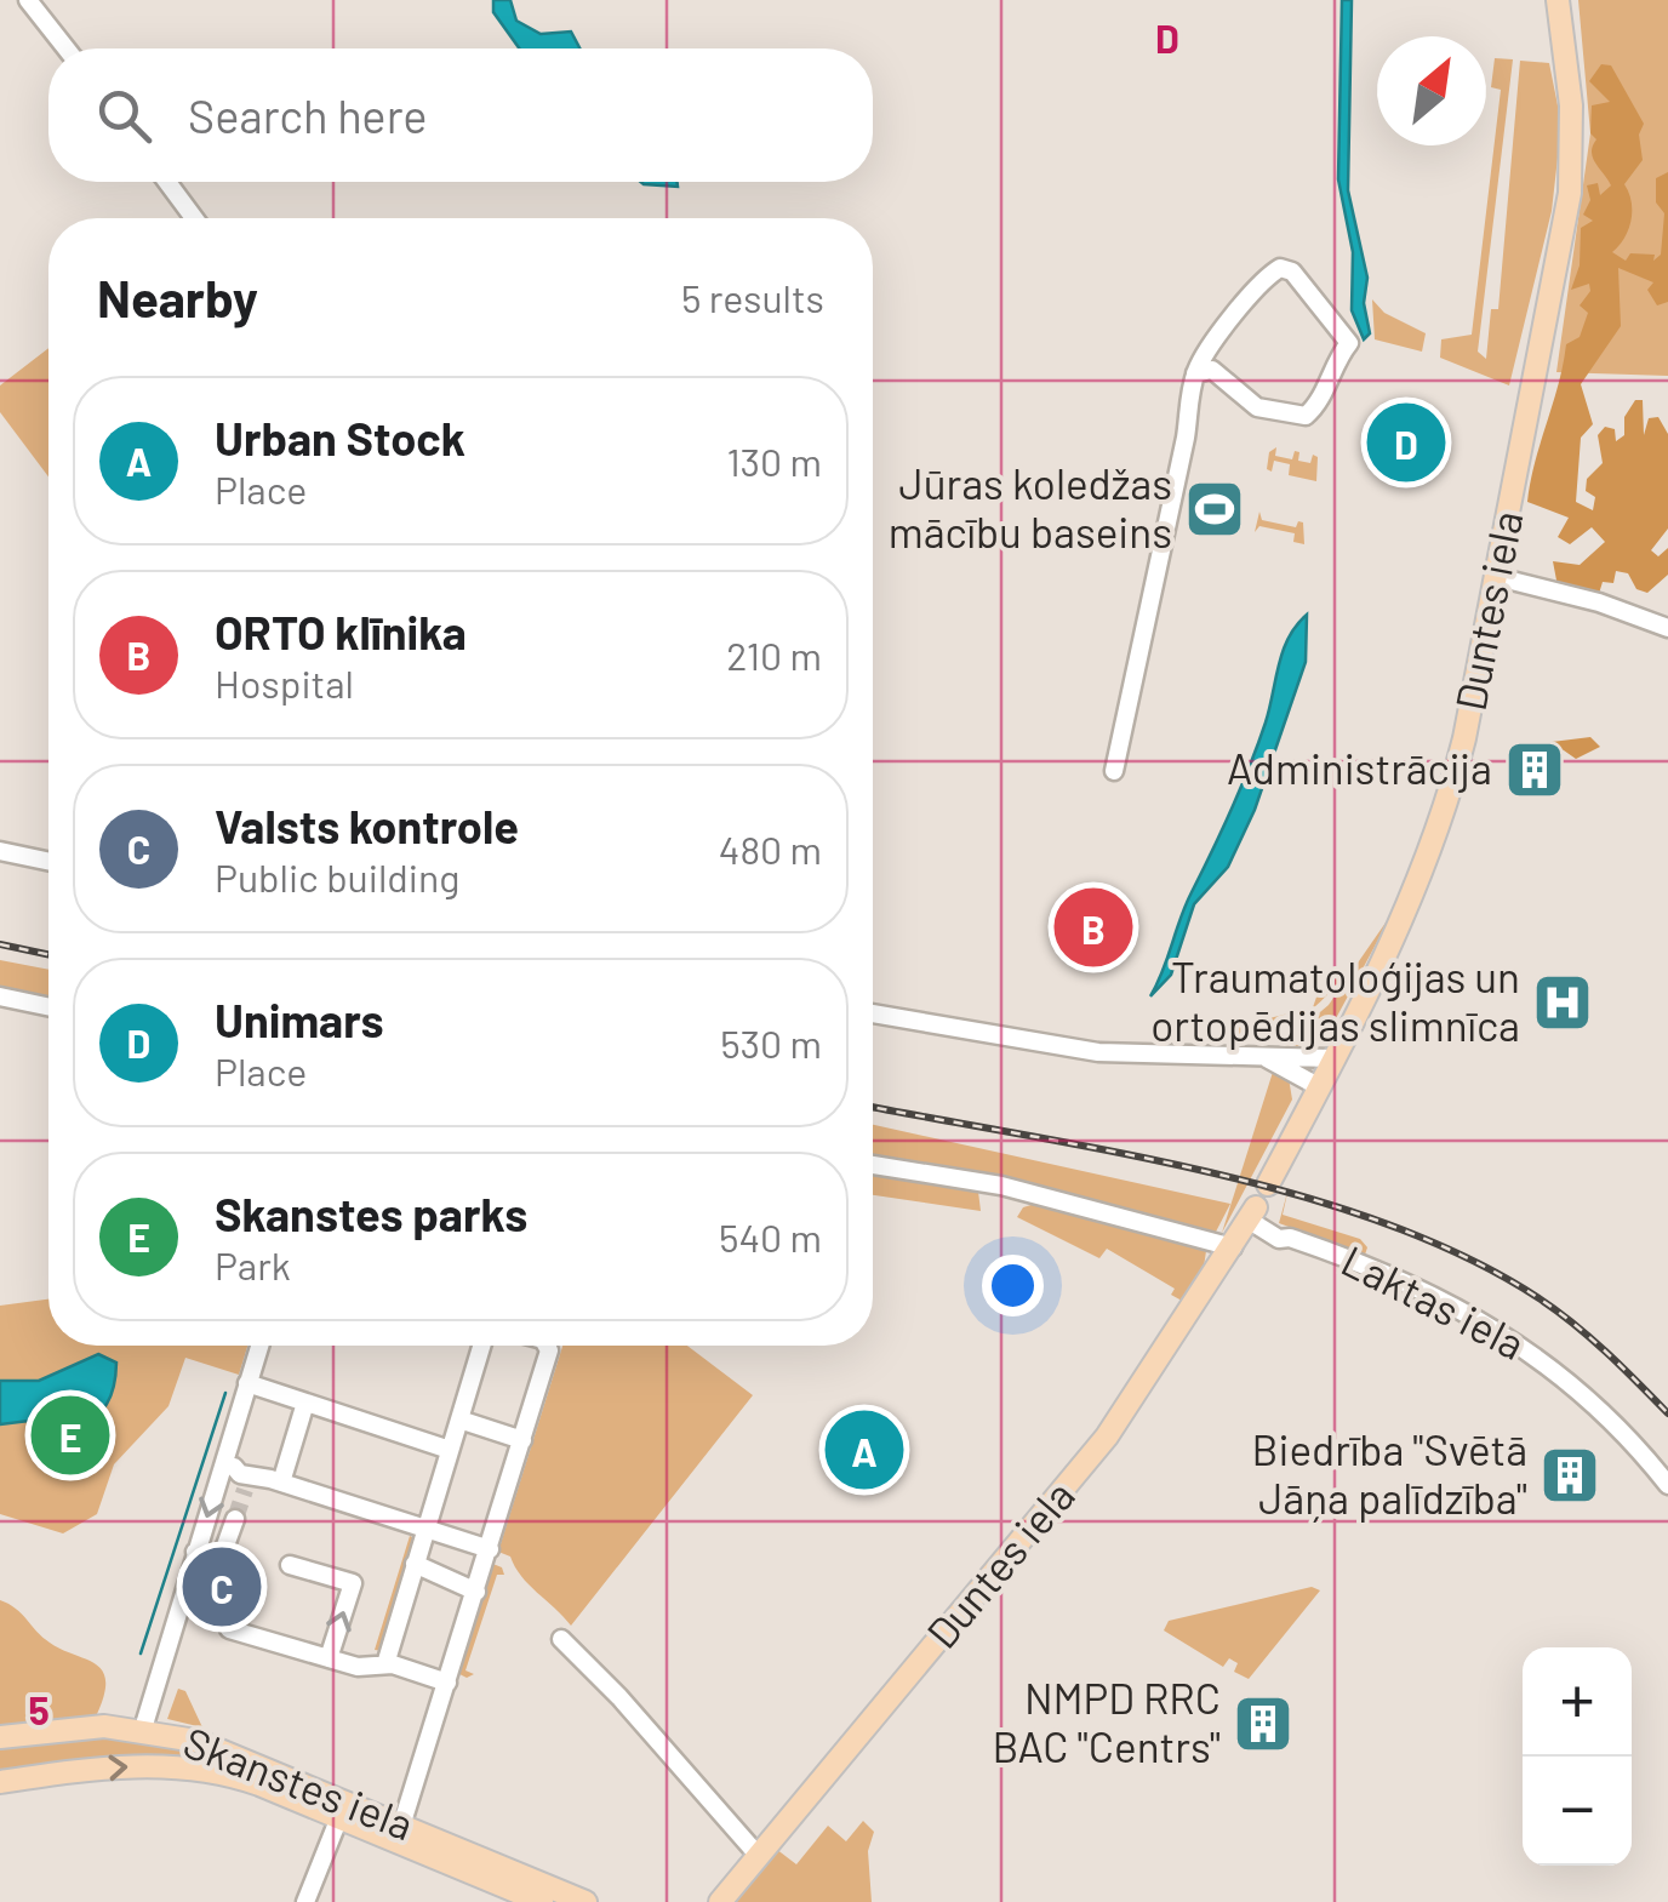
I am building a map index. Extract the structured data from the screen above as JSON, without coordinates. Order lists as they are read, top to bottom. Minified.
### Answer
{"streets":{"main road":["Duntes iela","Skanstes iela"],"street":["Laktas iela"]},"crossings":[["Duntes iela","Laktas iela"]],"places":{"sports":["Jūras koledžas mācību baseins"],"building":["Administrācija","Biedrība \"Svētā Jāņa palīdzība\"","NMPD RRC BAC \"Centrs\""],"hospital":["Traumatoloģijas un ortopēdijas slimnīca"]},"north":"top right","page":{"search":"Search here","heading":["Nearby","5 results"],"list":[{"mark":"A","name":"Urban Stock","note":"Place","value":"130 m"},{"mark":"B","name":"ORTO klīnika","note":"Hospital","value":"210 m"},{"mark":"C","name":"Valsts kontrole","note":"Public building","value":"480 m"},{"mark":"D","name":"Unimars","note":"Place","value":"530 m"},{"mark":"E","name":"Skanstes parks","note":"Park","value":"540 m"}],"pins":["D","B","E","A","C"],"map_buttons":["+","−"]},"grid":{"columns":["D"],"rows":["5"]}}
